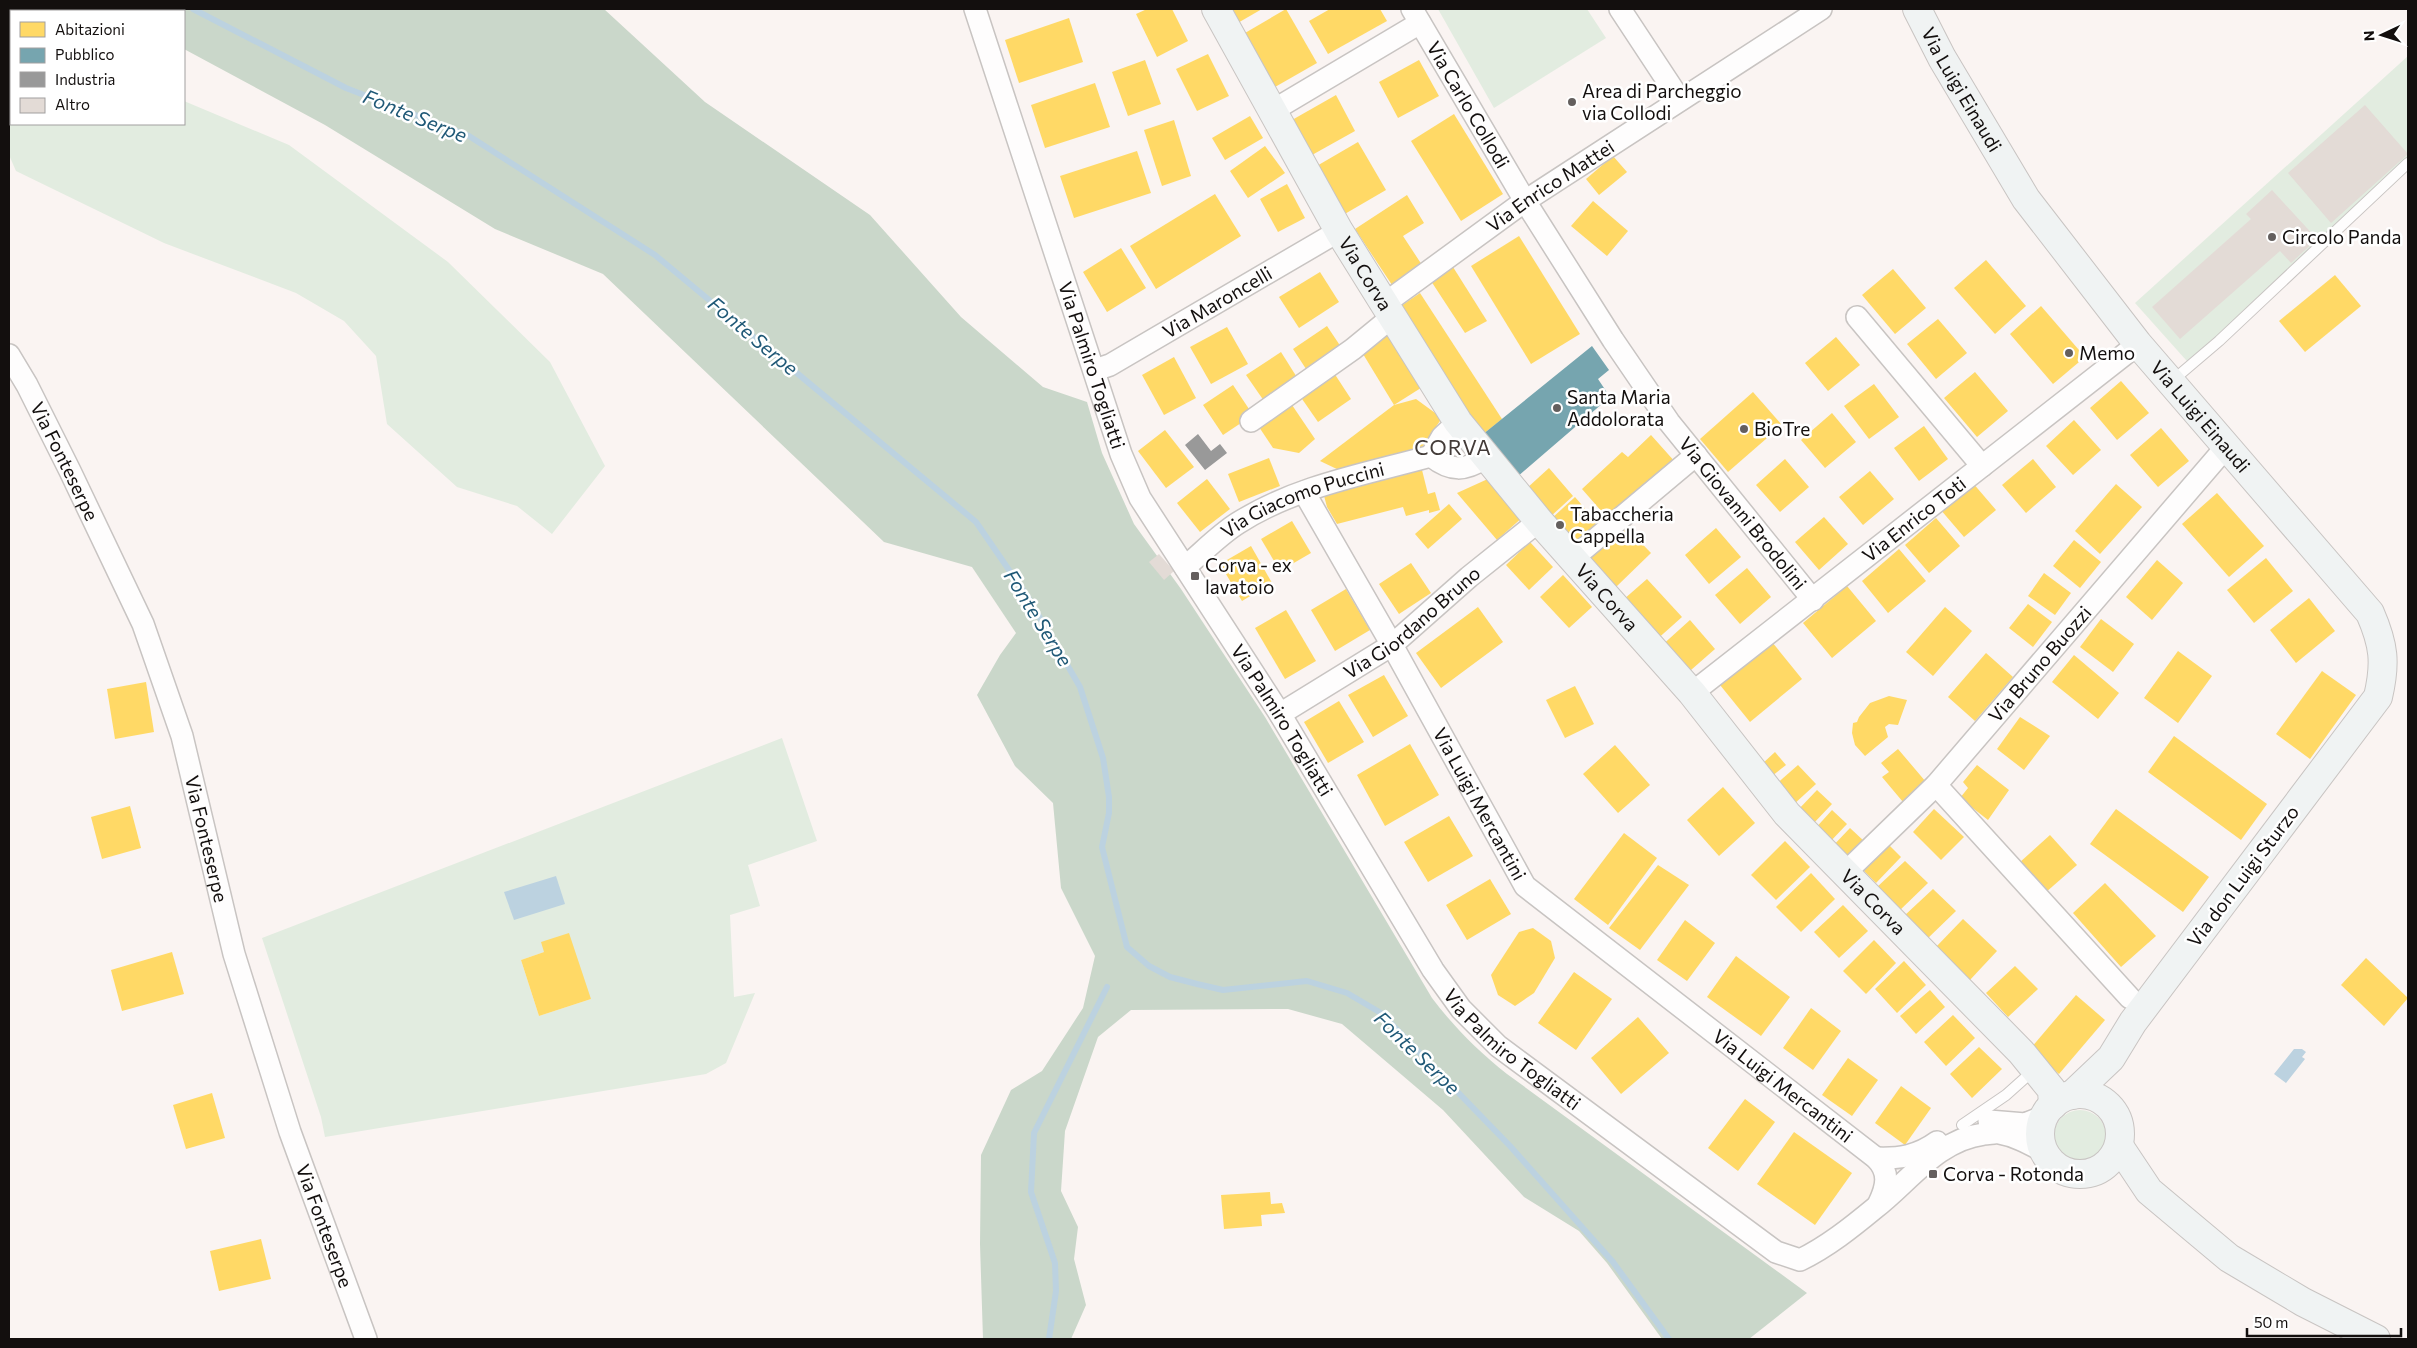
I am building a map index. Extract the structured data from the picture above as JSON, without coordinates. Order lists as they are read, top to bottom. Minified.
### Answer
{"streets":{"street":["Via Luigi Einaudi","Via Carlo Collodi","Via Enrico Mattei","Via Corva","Via Maroncelli","Via Palmiro Togliatti","Via Fonteserpe","Via Giacomo Puccini","Via Giovanni Brodolini","Via Enrico Toti","Via Giordano Bruno","Via Bruno Buozzi","Via Luigi Mercantini","Via don Luigi Sturzo"]},"crossings":[["Via Luigi Einaudi","Via Enrico Toti"],["Via Luigi Einaudi","Via Bruno Buozzi"],["Via Luigi Einaudi","Via don Luigi Sturzo"],["Via Carlo Collodi","Via Enrico Mattei"],["Via Carlo Collodi","Via Giovanni Brodolini"],["Via Enrico Mattei","Via Corva"],["Via Enrico Mattei","Via Giovanni Brodolini"],["Via Corva","Via Maroncelli"],["Via Corva","Via Enrico Toti"],["Via Corva","Via Giordano Bruno"],["Via Corva","Via Bruno Buozzi"],["Via Corva","Via don Luigi Sturzo"],["Via Maroncelli","Via Palmiro Togliatti"],["Via Palmiro Togliatti","Via Giacomo Puccini"],["Via Palmiro Togliatti","Via Giordano Bruno"],["Via Giacomo Puccini","Via Luigi Mercantini"],["Via Giovanni Brodolini","Via Enrico Toti"],["Via Giordano Bruno","Via Luigi Mercantini"]],"districts":["CORVA"],"water":["Fonte Serpe"],"places":{"other":["Area di Parcheggio via Collodi","Circolo Panda","Memo","Santa Maria Addolorata","BioTre","Tabaccheria Cappella"],"transit":["Corva - ex lavatoio","Corva - Rotonda"]},"legend":["Abitazioni","Pubblico","Industria","Altro"],"scale_bar":"50 m","north":"left"}
